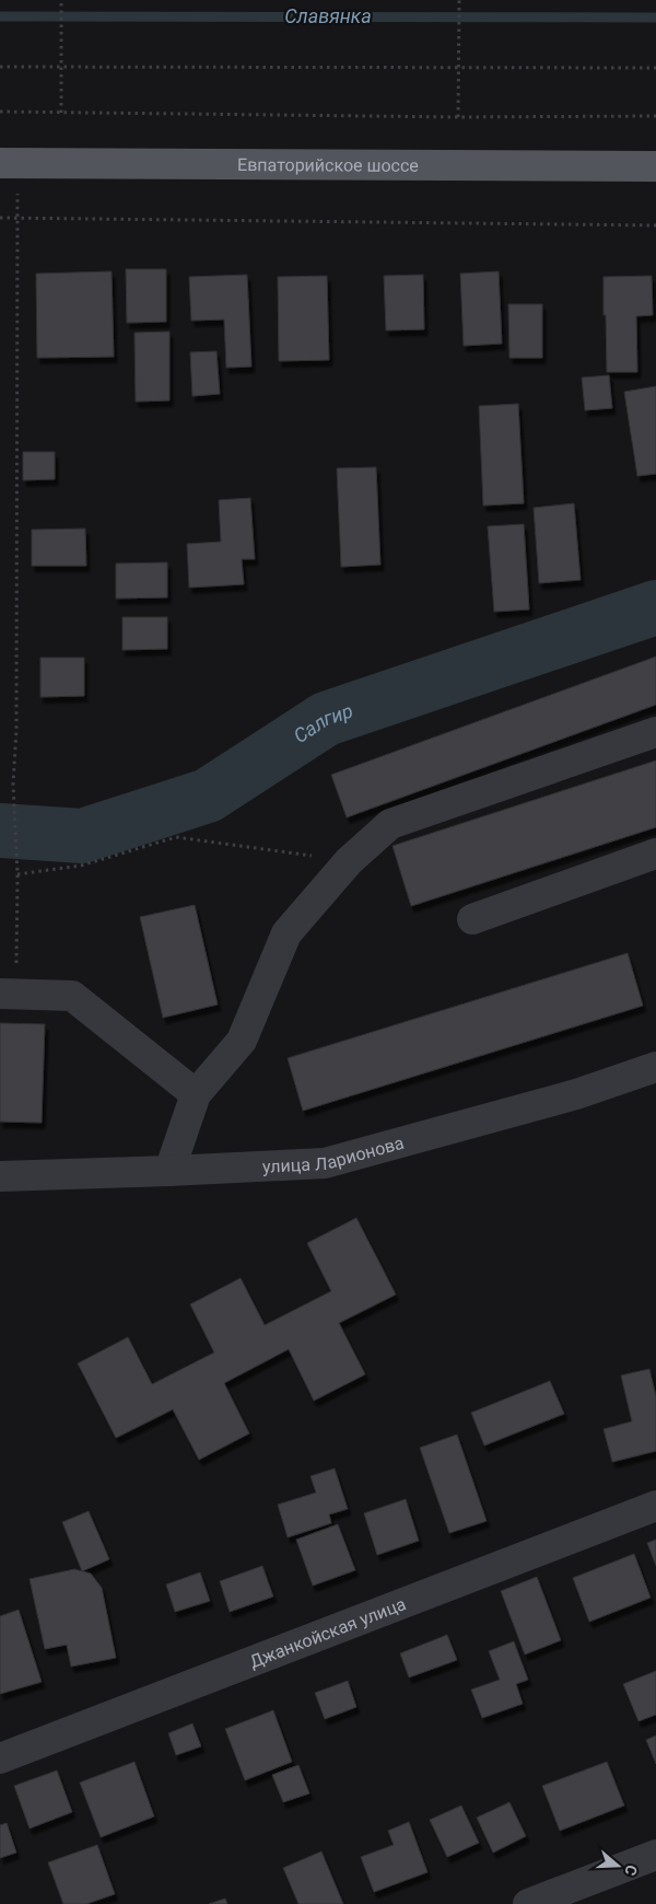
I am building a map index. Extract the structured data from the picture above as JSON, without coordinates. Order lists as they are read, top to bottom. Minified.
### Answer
{"streets":{"main road":["Евпаторийское шоссе"],"street":["улица Ларионова","Джанкойская улица"]},"water":["Славянка","Салгир"],"north":"right"}
